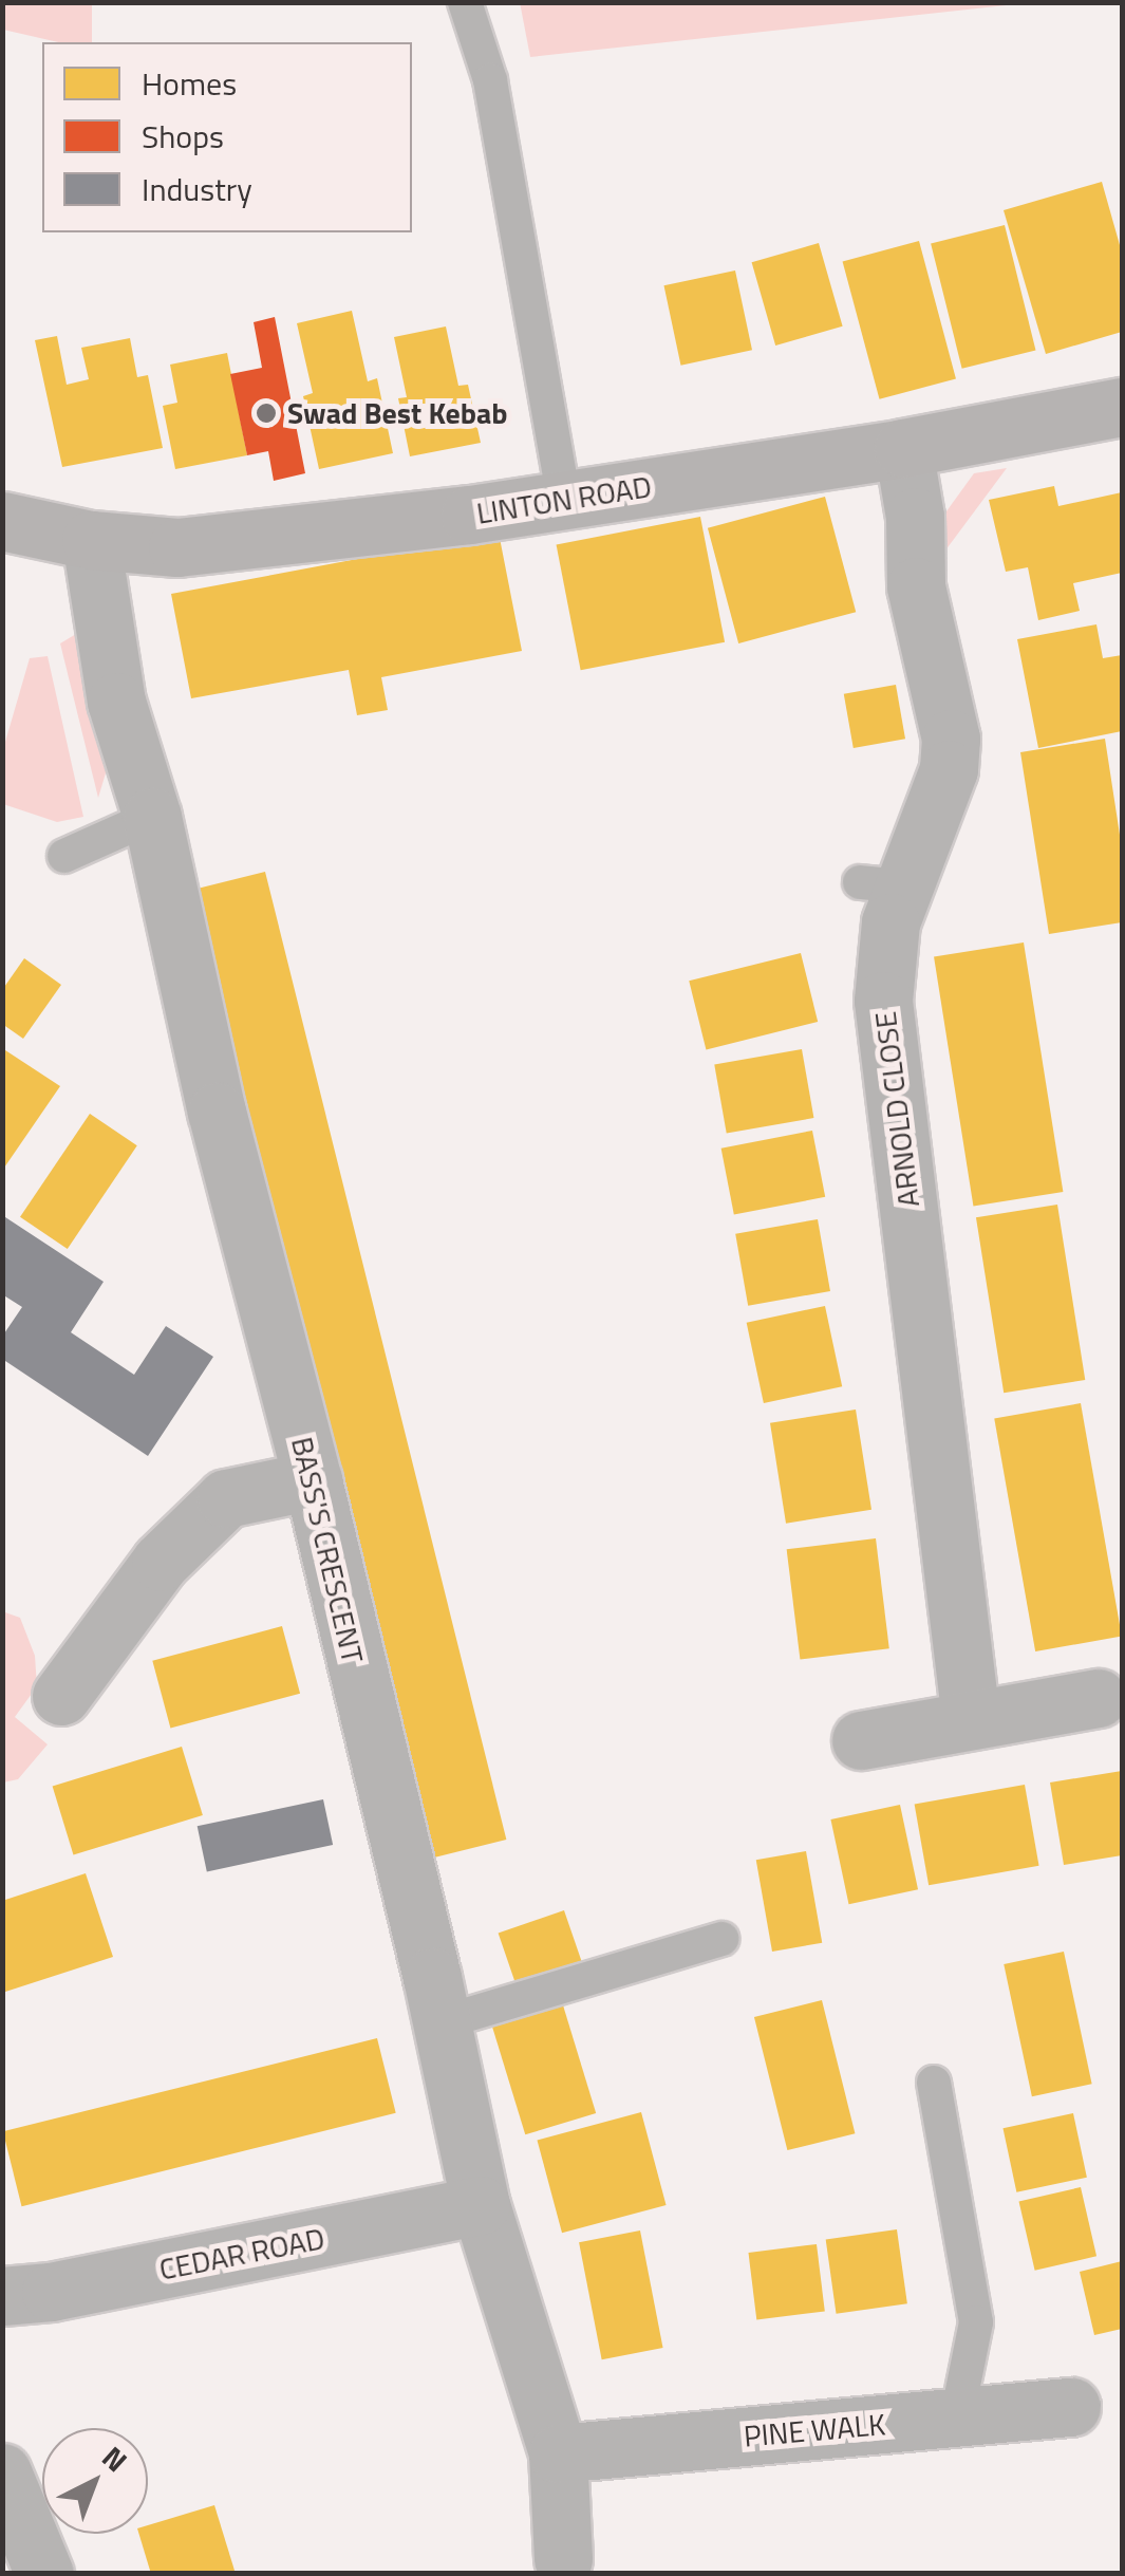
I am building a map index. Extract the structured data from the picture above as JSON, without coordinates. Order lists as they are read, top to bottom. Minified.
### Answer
{"streets":{"street":["LINTON ROAD","ARNOLD CLOSE","BASS'S CRESCENT","CEDAR ROAD","PINE WALK"]},"crossings":[["LINTON ROAD","ARNOLD CLOSE"],["LINTON ROAD","BASS'S CRESCENT"],["BASS'S CRESCENT","CEDAR ROAD"],["BASS'S CRESCENT","PINE WALK"]],"places":["Swad Best Kebab"],"legend":["Homes","Shops","Industry"],"north":"top right"}
